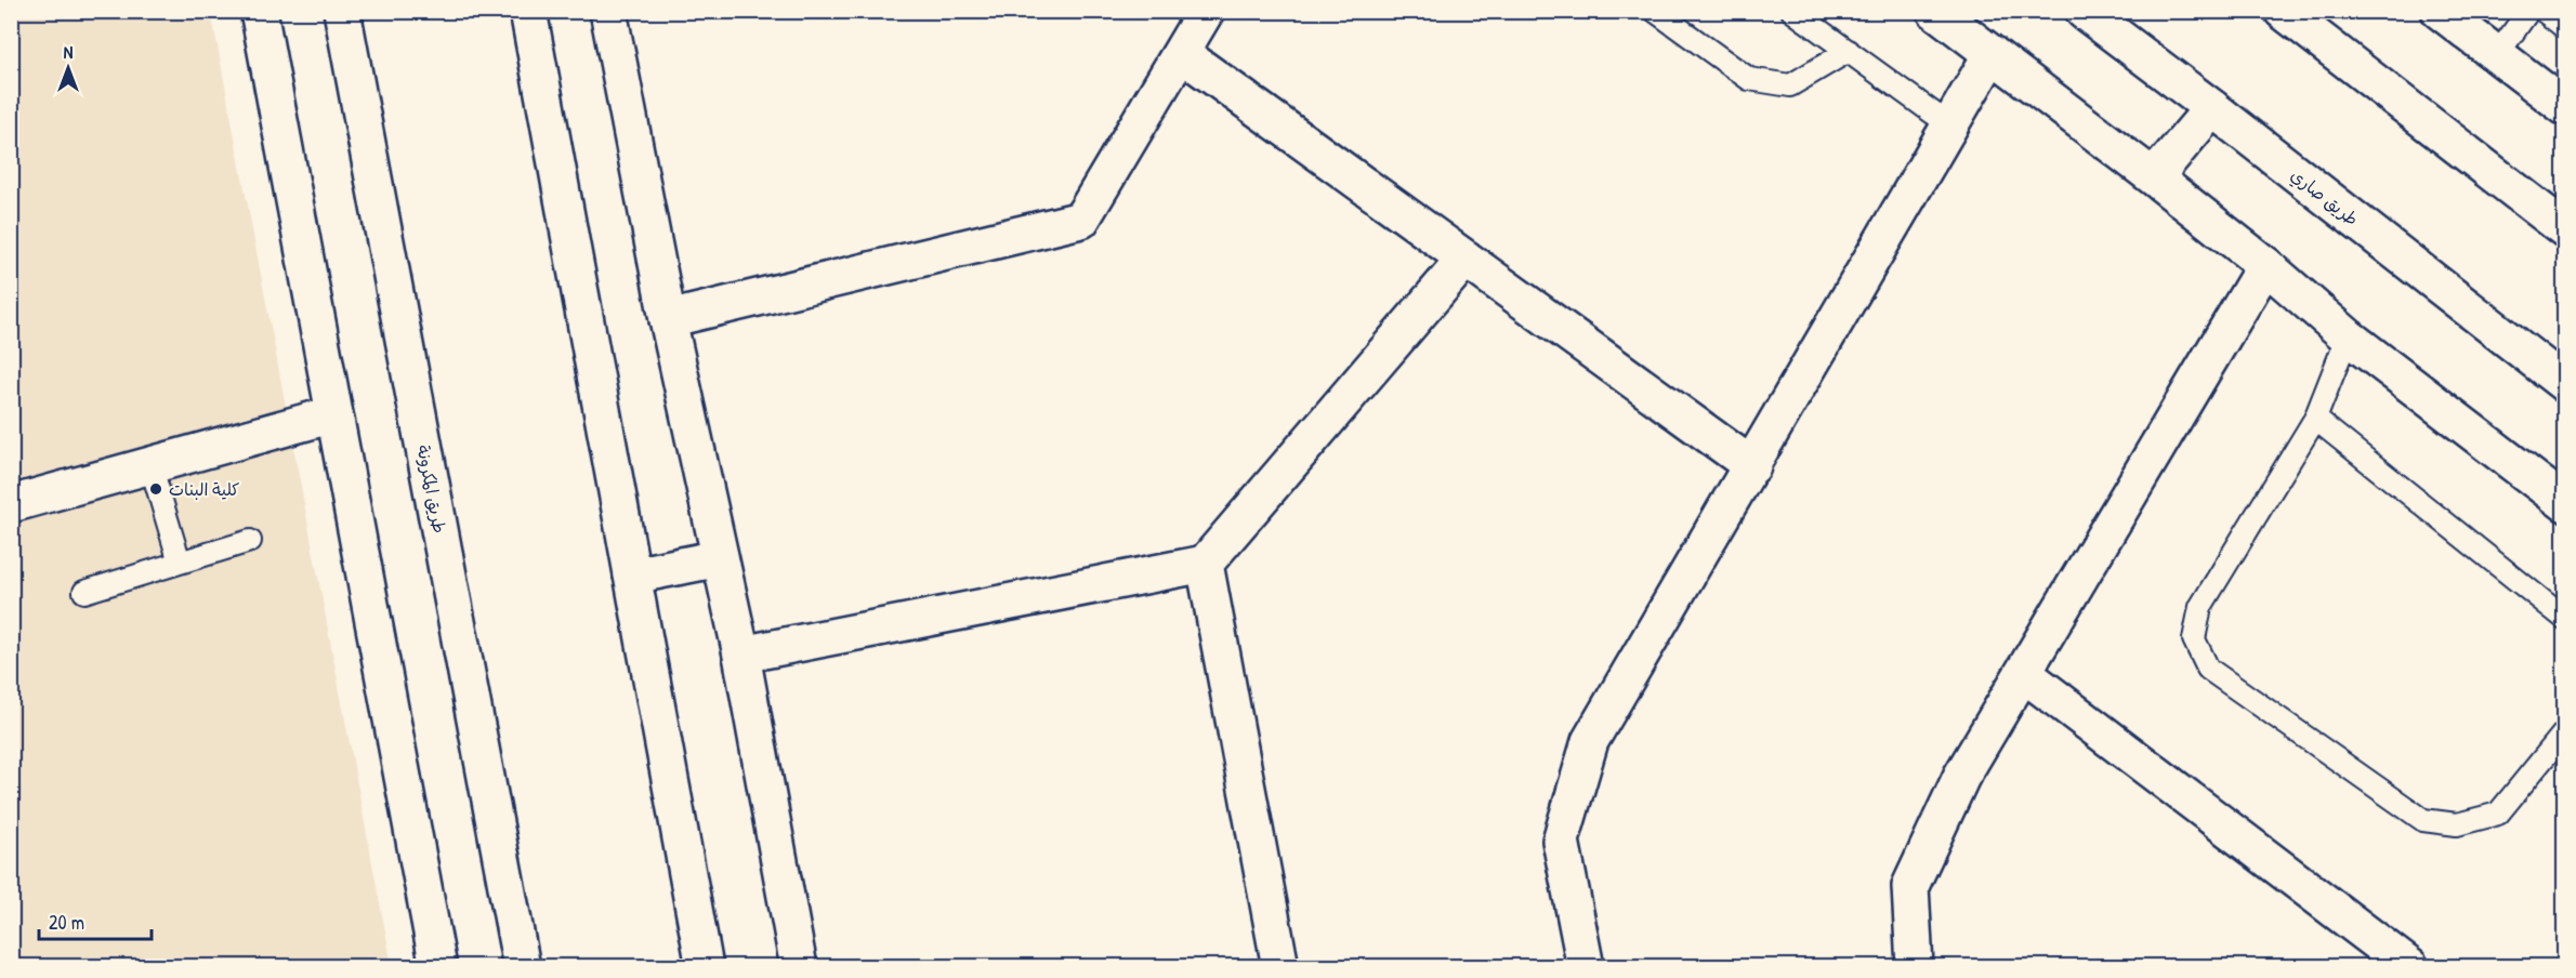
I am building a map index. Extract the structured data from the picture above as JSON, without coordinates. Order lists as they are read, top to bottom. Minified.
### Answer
{"streets":{"main road":["طريق صاري","طريق المكرونة"]},"places":["كلية البنات"],"scale_bar":"20 m","north":"top"}
